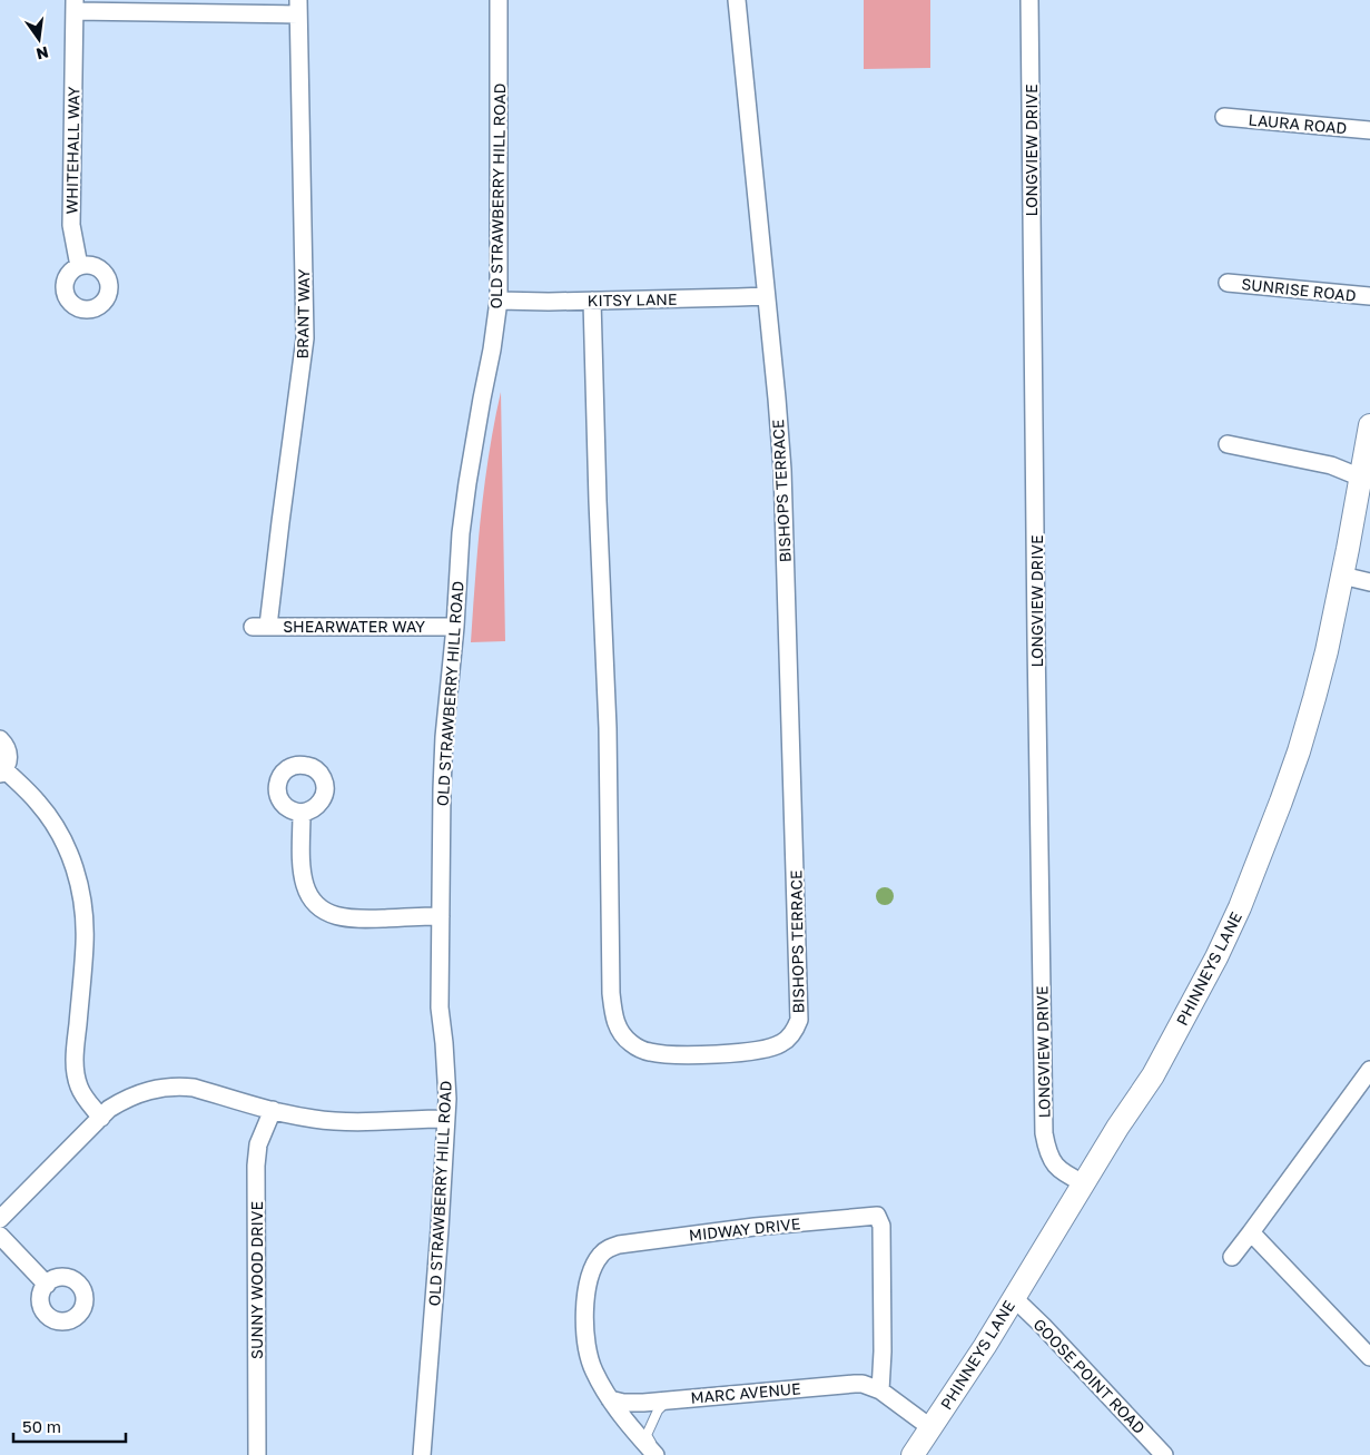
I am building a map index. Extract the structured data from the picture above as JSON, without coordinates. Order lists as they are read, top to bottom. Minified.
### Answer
{"streets":{"main road":["PHINNEYS LANE"],"street":["LAURA ROAD","WHITEHALL WAY","LONGVIEW DRIVE","OLD STRAWBERRY HILL ROAD","SUNRISE ROAD","KITSY LANE","BRANT WAY","BISHOPS TERRACE","SHEARWATER WAY","MIDWAY DRIVE","SUNNY WOOD DRIVE","GOOSE POINT ROAD","MARC AVENUE"]},"crossings":[["LONGVIEW DRIVE","PHINNEYS LANE"],["OLD STRAWBERRY HILL ROAD","KITSY LANE"],["OLD STRAWBERRY HILL ROAD","SHEARWATER WAY"],["KITSY LANE","BISHOPS TERRACE"],["BRANT WAY","SHEARWATER WAY"],["PHINNEYS LANE","GOOSE POINT ROAD"],["MIDWAY DRIVE","MARC AVENUE"]],"scale_bar":"50 m","north":"bottom"}
